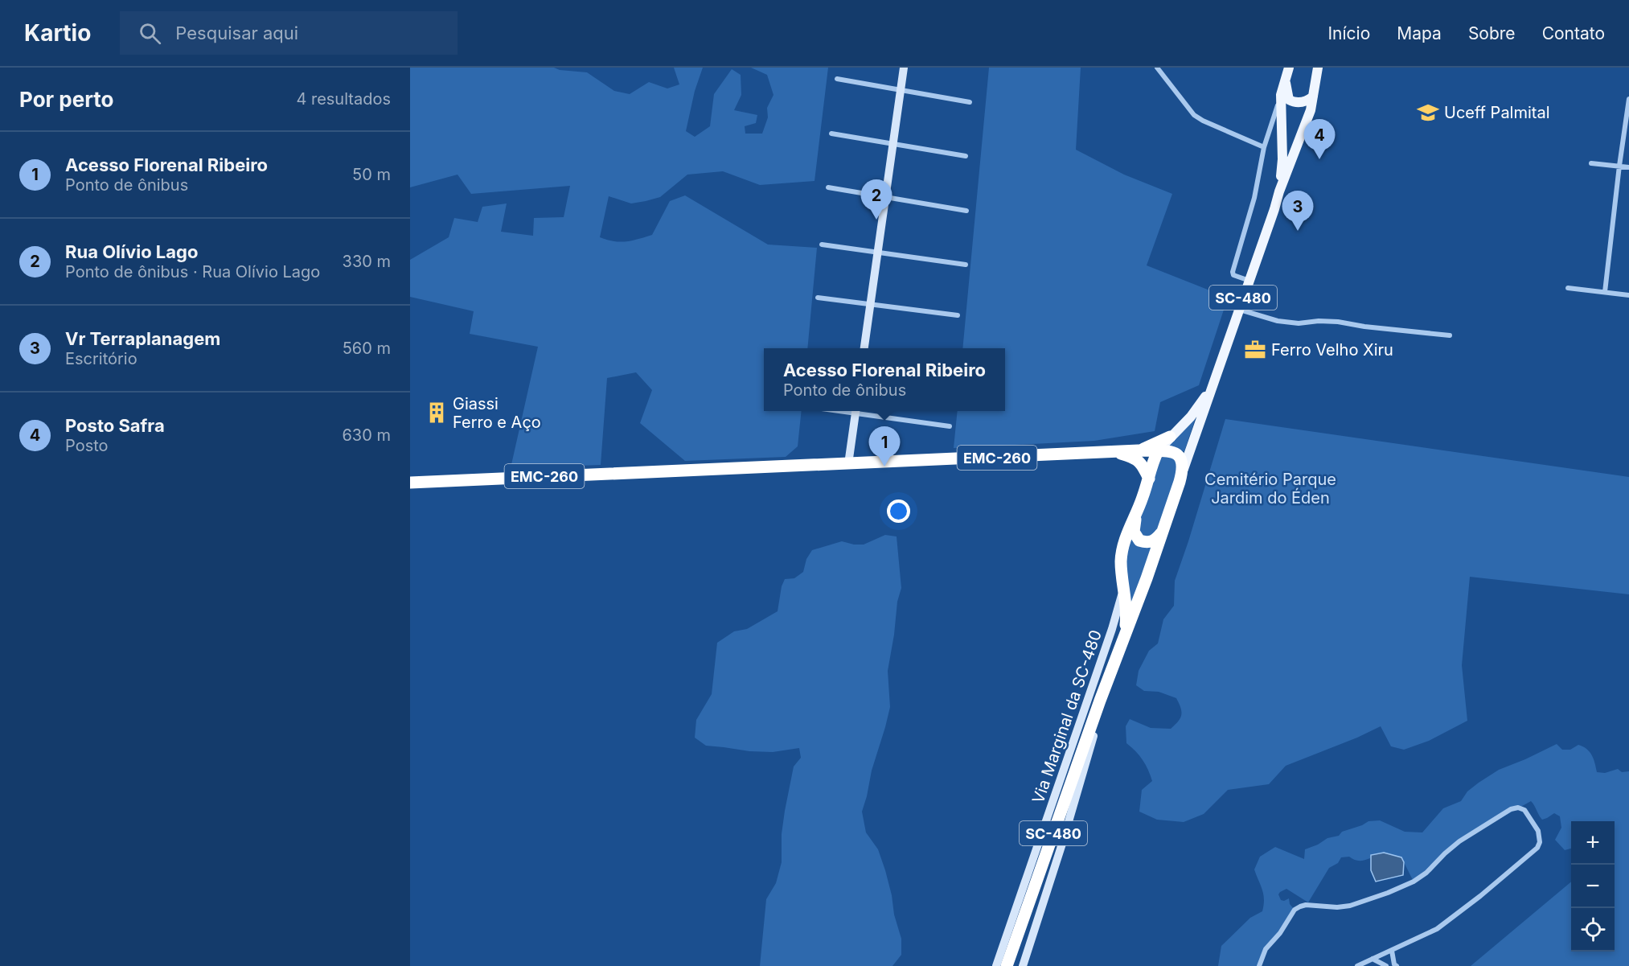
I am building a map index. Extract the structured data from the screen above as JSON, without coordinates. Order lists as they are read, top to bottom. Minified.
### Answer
{"streets":{"highway":["SC-480","EMC-260"],"main road":["Via Marginal da SC-480"]},"crossings":[["SC-480","EMC-260"],["SC-480","Via Marginal da SC-480"]],"parks":["Cemitério Parque Jardim do Éden"],"places":{"school or university":["Uceff Palmital"],"office":["Ferro Velho Xiru"],"building":["Giassi Ferro e Aço"]},"page":{"header":"Kartio","search":"Pesquisar aqui","nav":["Início","Mapa","Sobre","Contato"],"heading":["Por perto","4 resultados"],"pins":["4","2","3","1"],"list":[{"mark":"1","name":"Acesso Florenal Ribeiro","note":"Ponto de ônibus","value":"50 m"},{"mark":"2","name":"Rua Olívio Lago","note":"Ponto de ônibus · Rua Olívio Lago","value":"330 m"},{"mark":"3","name":"Vr Terraplanagem","note":"Escritório","value":"560 m"},{"mark":"4","name":"Posto Safra","note":"Posto","value":"630 m"}],"popup":["Acesso Florenal Ribeiro","Ponto de ônibus"],"map_buttons":["+","−"]}}
